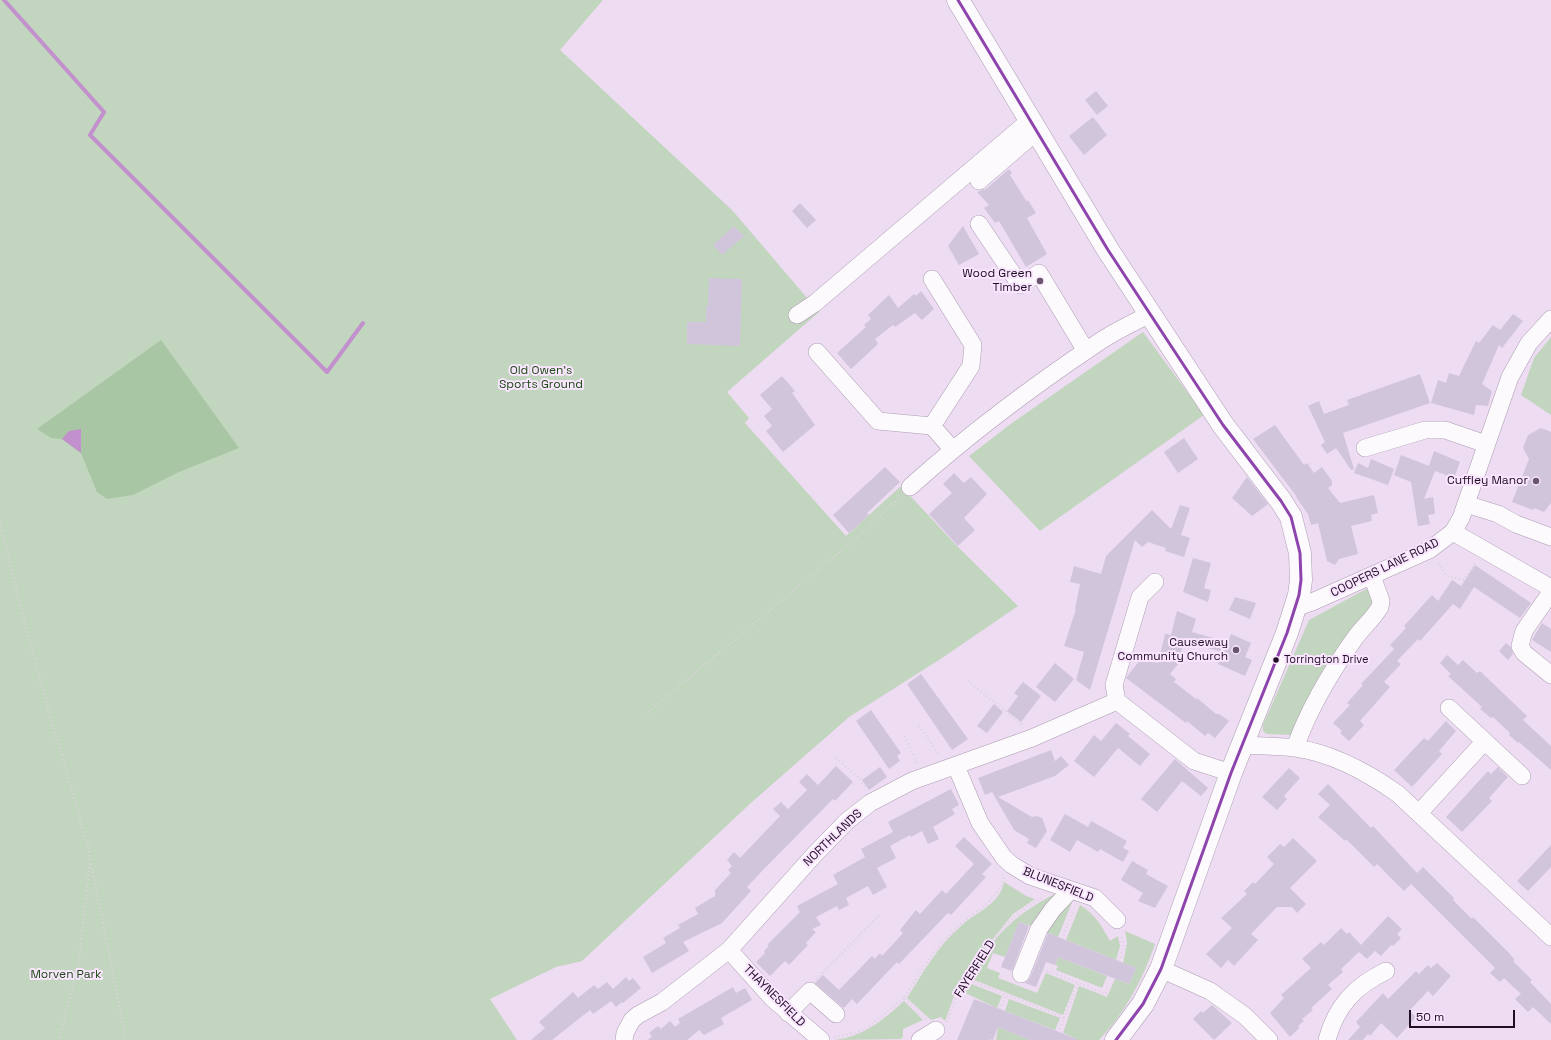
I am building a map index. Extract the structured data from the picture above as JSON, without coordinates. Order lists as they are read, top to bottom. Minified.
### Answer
{"streets":{"street":["COOPERS LANE ROAD","NORTHLANDS","BLUNESFIELD","THAYNESFIELD"],"path":["FAYERFIELD"]},"crossings":[["NORTHLANDS","BLUNESFIELD"],["NORTHLANDS","THAYNESFIELD"],["BLUNESFIELD","FAYERFIELD"]],"parks":["Old Owen's Sports Ground","Morven Park"],"places":["Wood Green Timber","Cuffley Manor","Causeway Community Church","Torrington Drive"],"scale_bar":"50 m"}
